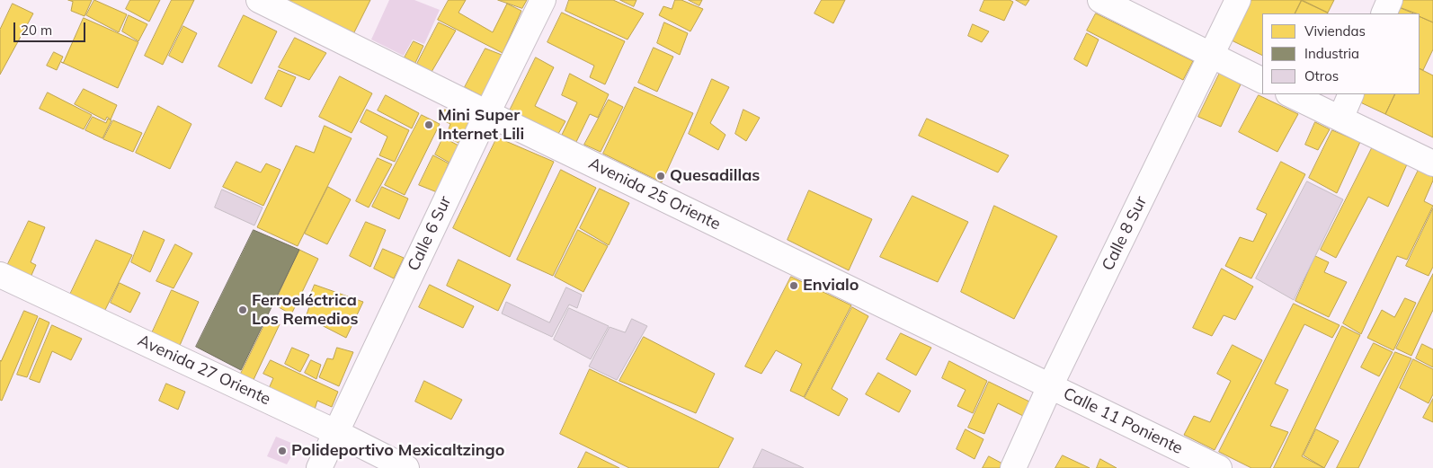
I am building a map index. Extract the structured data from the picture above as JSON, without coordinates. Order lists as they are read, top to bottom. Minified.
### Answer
{"streets":{"street":["Avenida 25 Oriente","Calle 6 Sur","Calle 8 Sur","Avenida 27 Oriente","Calle 11 Poniente"]},"crossings":[["Avenida 25 Oriente","Calle 6 Sur"],["Avenida 25 Oriente","Calle 8 Sur"],["Avenida 25 Oriente","Calle 11 Poniente"],["Calle 6 Sur","Avenida 27 Oriente"],["Calle 8 Sur","Calle 11 Poniente"]],"places":["Mini Super Internet Lili","Quesadillas","Envialo","Ferroeléctrica Los Remedios","Polideportivo Mexicaltzingo"],"legend":["Viviendas","Industria","Otros"],"scale_bar":"20 m"}
